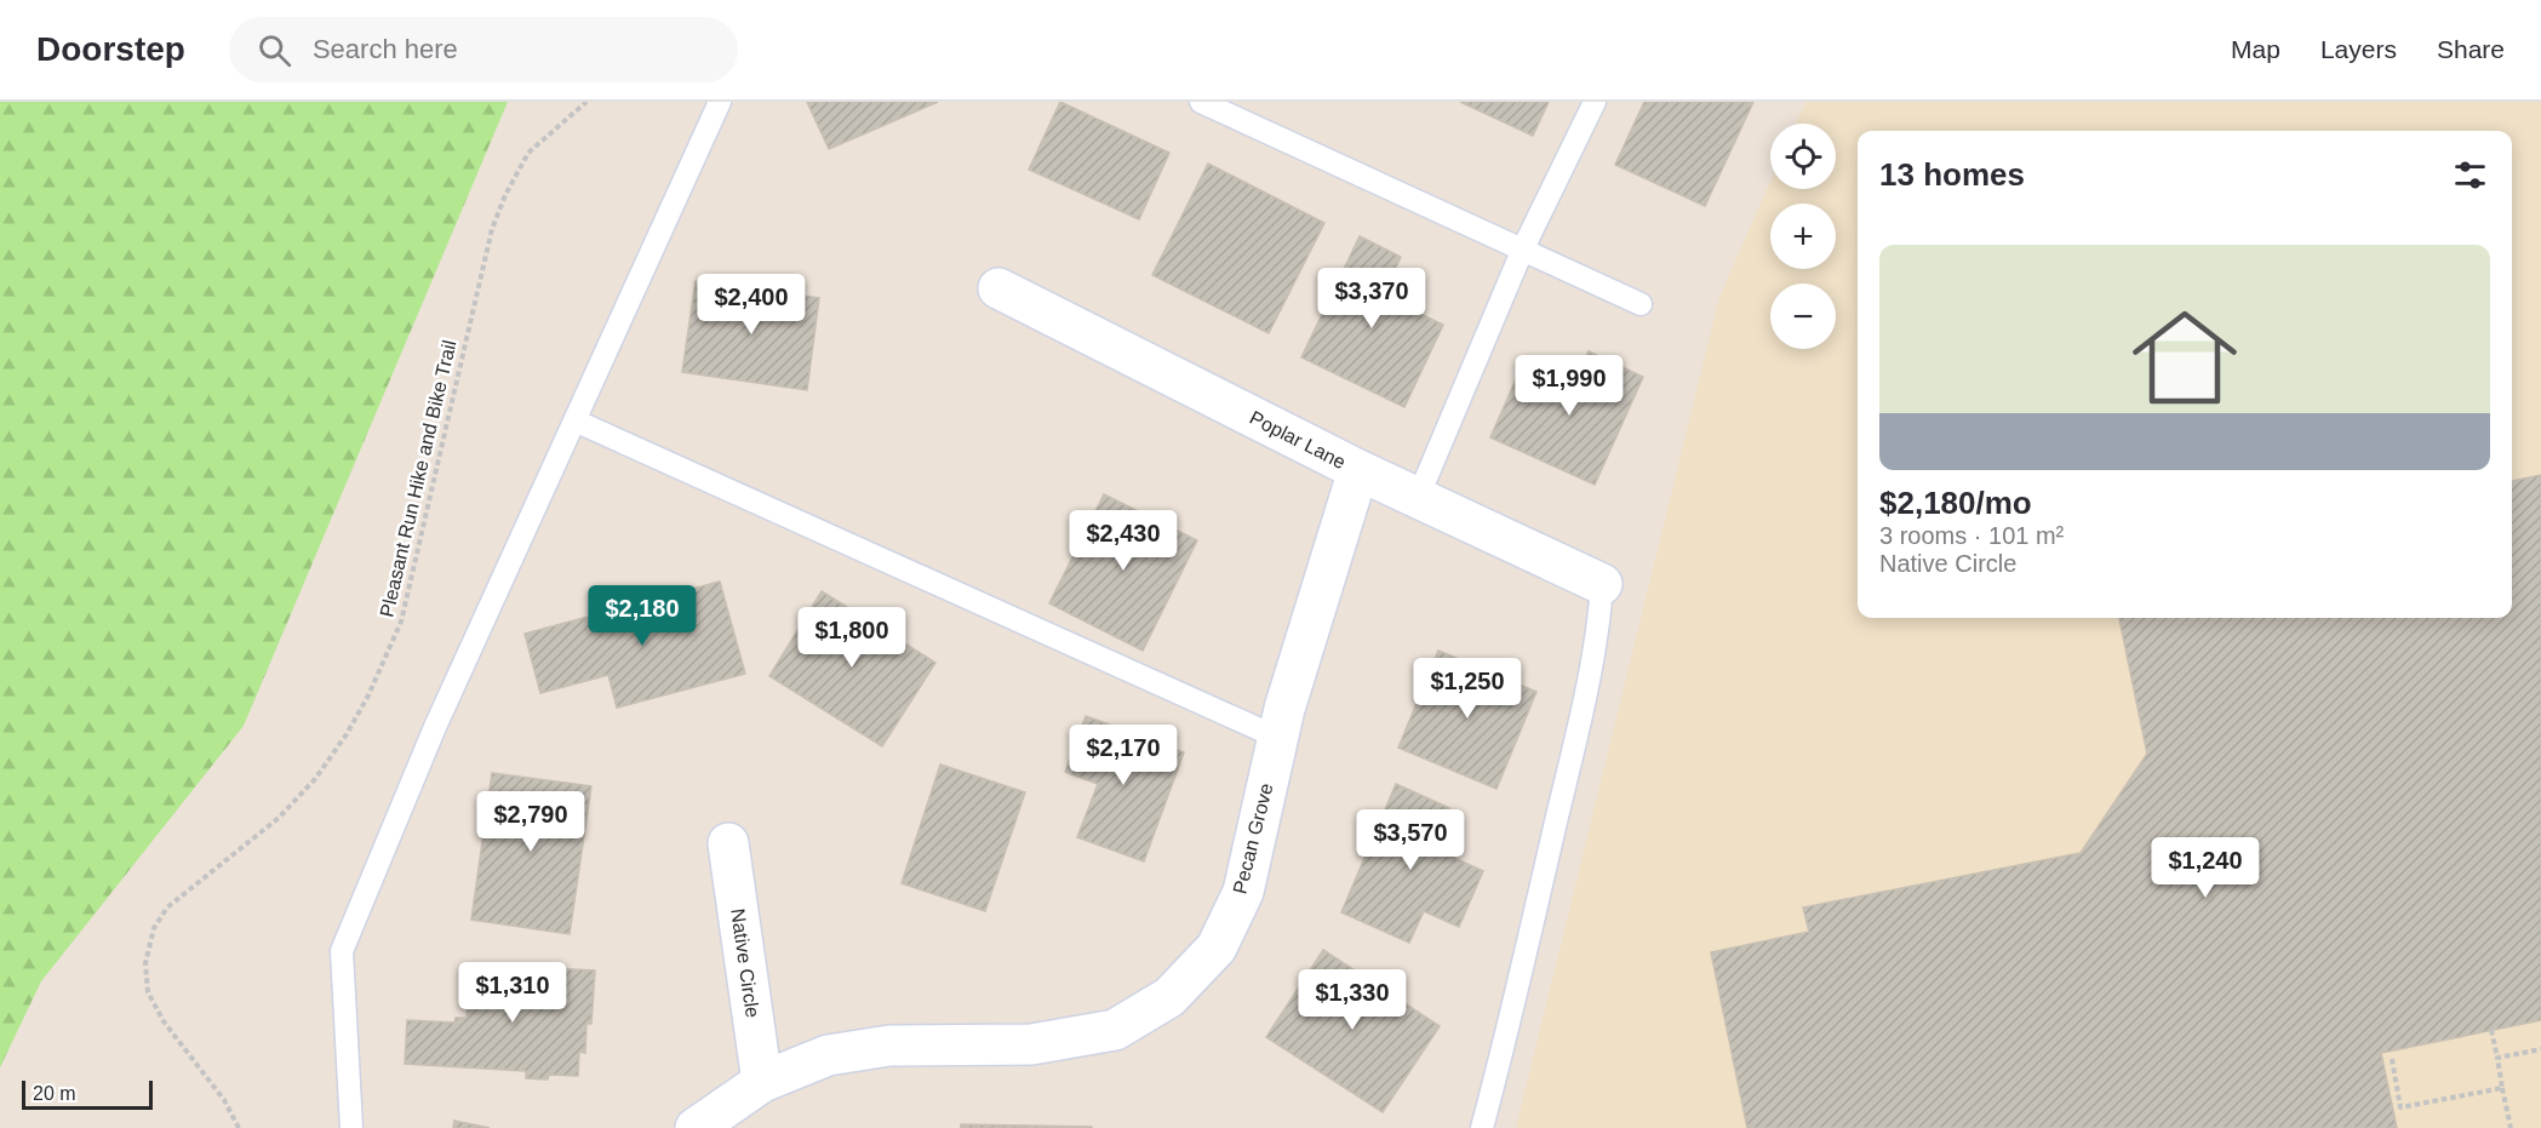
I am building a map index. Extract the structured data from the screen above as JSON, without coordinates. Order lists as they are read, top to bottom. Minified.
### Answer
{"streets":{"street":["Poplar Lane","Pecan Grove","Native Circle"],"path":["Pleasant Run Hike and Bike Trail"]},"crossings":[["Poplar Lane","Pecan Grove"],["Pecan Grove","Native Circle"]],"scale_bar":"20 m","page":{"header":"Doorstep","search":"Search here","nav":["Map","Layers","Share"],"map_buttons":["+","−"],"heading":"13 homes","list":[{"name":"$2,180/mo","note":"3 rooms · 101 m² · Native Circle"}],"price":["$3,370","$2,400","$1,990","$2,430","$2,180","$1,800","$1,250","$2,170","$2,790","$3,570","$1,240","$1,310","$1,330"],"scale":"20 m"}}
